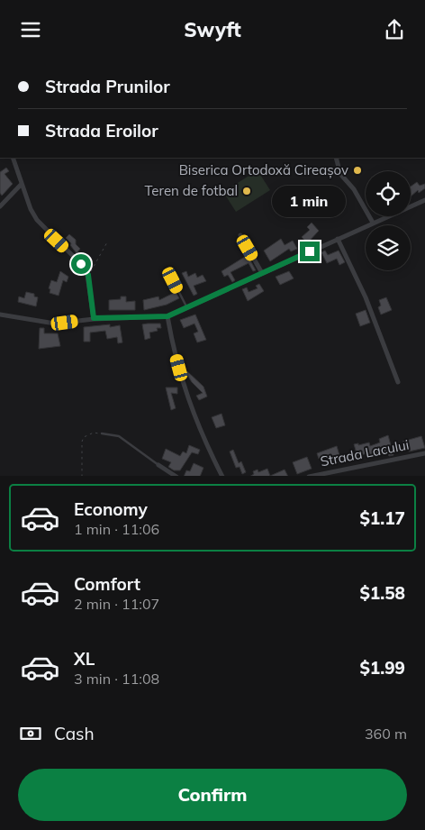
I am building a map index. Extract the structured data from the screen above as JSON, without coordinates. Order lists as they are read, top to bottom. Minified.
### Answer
{"streets":{"street":["Strada Lacului"]},"places":["Biserica Ortodoxă Cireașov","Teren de fotbal"],"page":{"header":"Swyft","banner":["Strada Prunilor","Strada Eroilor"],"bubble":"1 min","list":[{"name":"Economy","note":"1 min · 11:06","value":"$1.17"},{"name":"Comfort","note":"2 min · 11:07","value":"$1.58"},{"name":"XL","note":"3 min · 11:08","value":"$1.99"}],"pay":["Cash","360 m"],"buttons":"Confirm"}}
